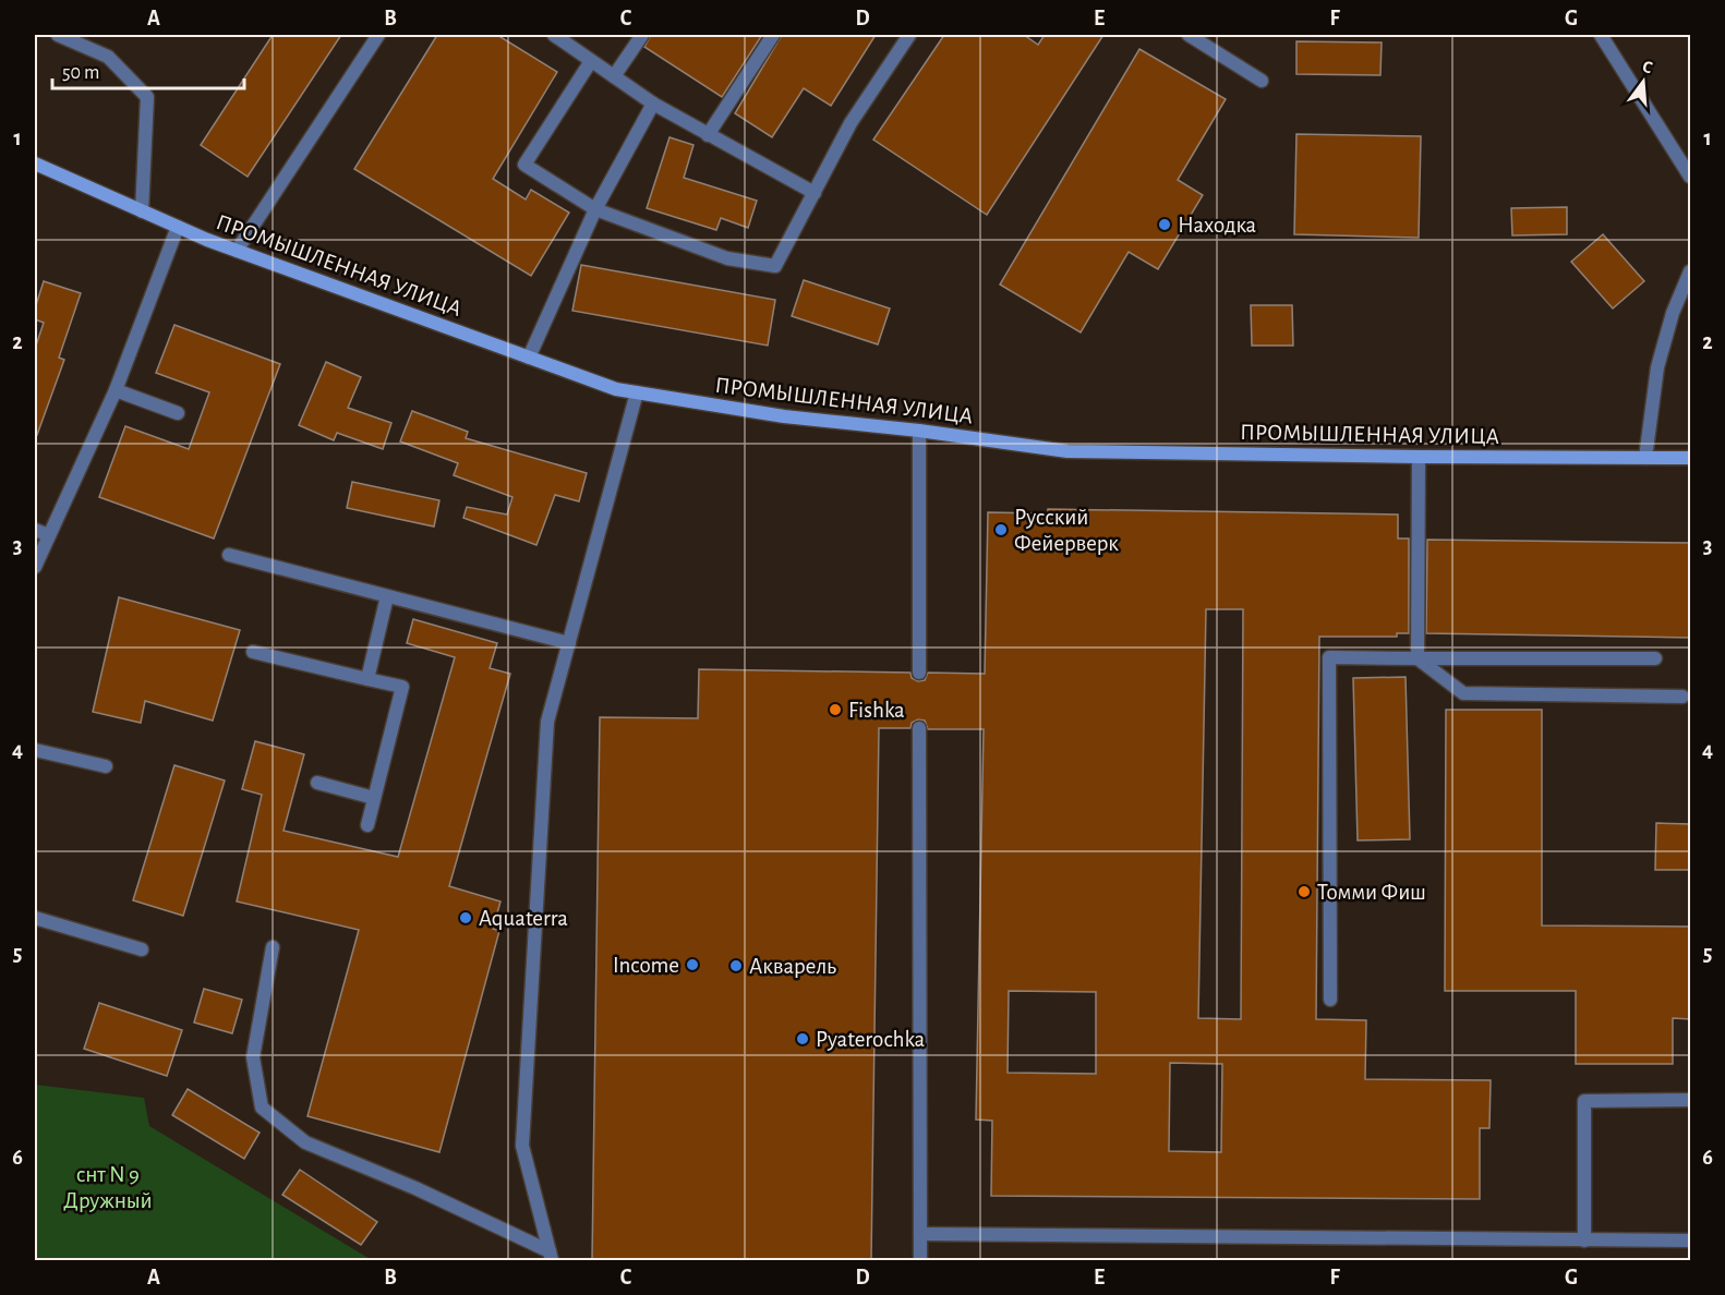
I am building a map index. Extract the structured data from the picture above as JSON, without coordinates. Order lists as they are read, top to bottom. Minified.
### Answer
{"streets":{"main road":["ПРОМЫШЛЕННАЯ УЛИЦА"]},"parks":["снт N 9 Дружный"],"places":["Находка","Русский Фейерверк","Fishka","Томми Фиш","Aquaterra","Income","Акварель","Pyaterochka"],"scale_bar":"50 m","north":"top","grid":{"columns":["A","B","C","D","E","F","G"],"rows":["1","2","3","4","5","6"]}}
